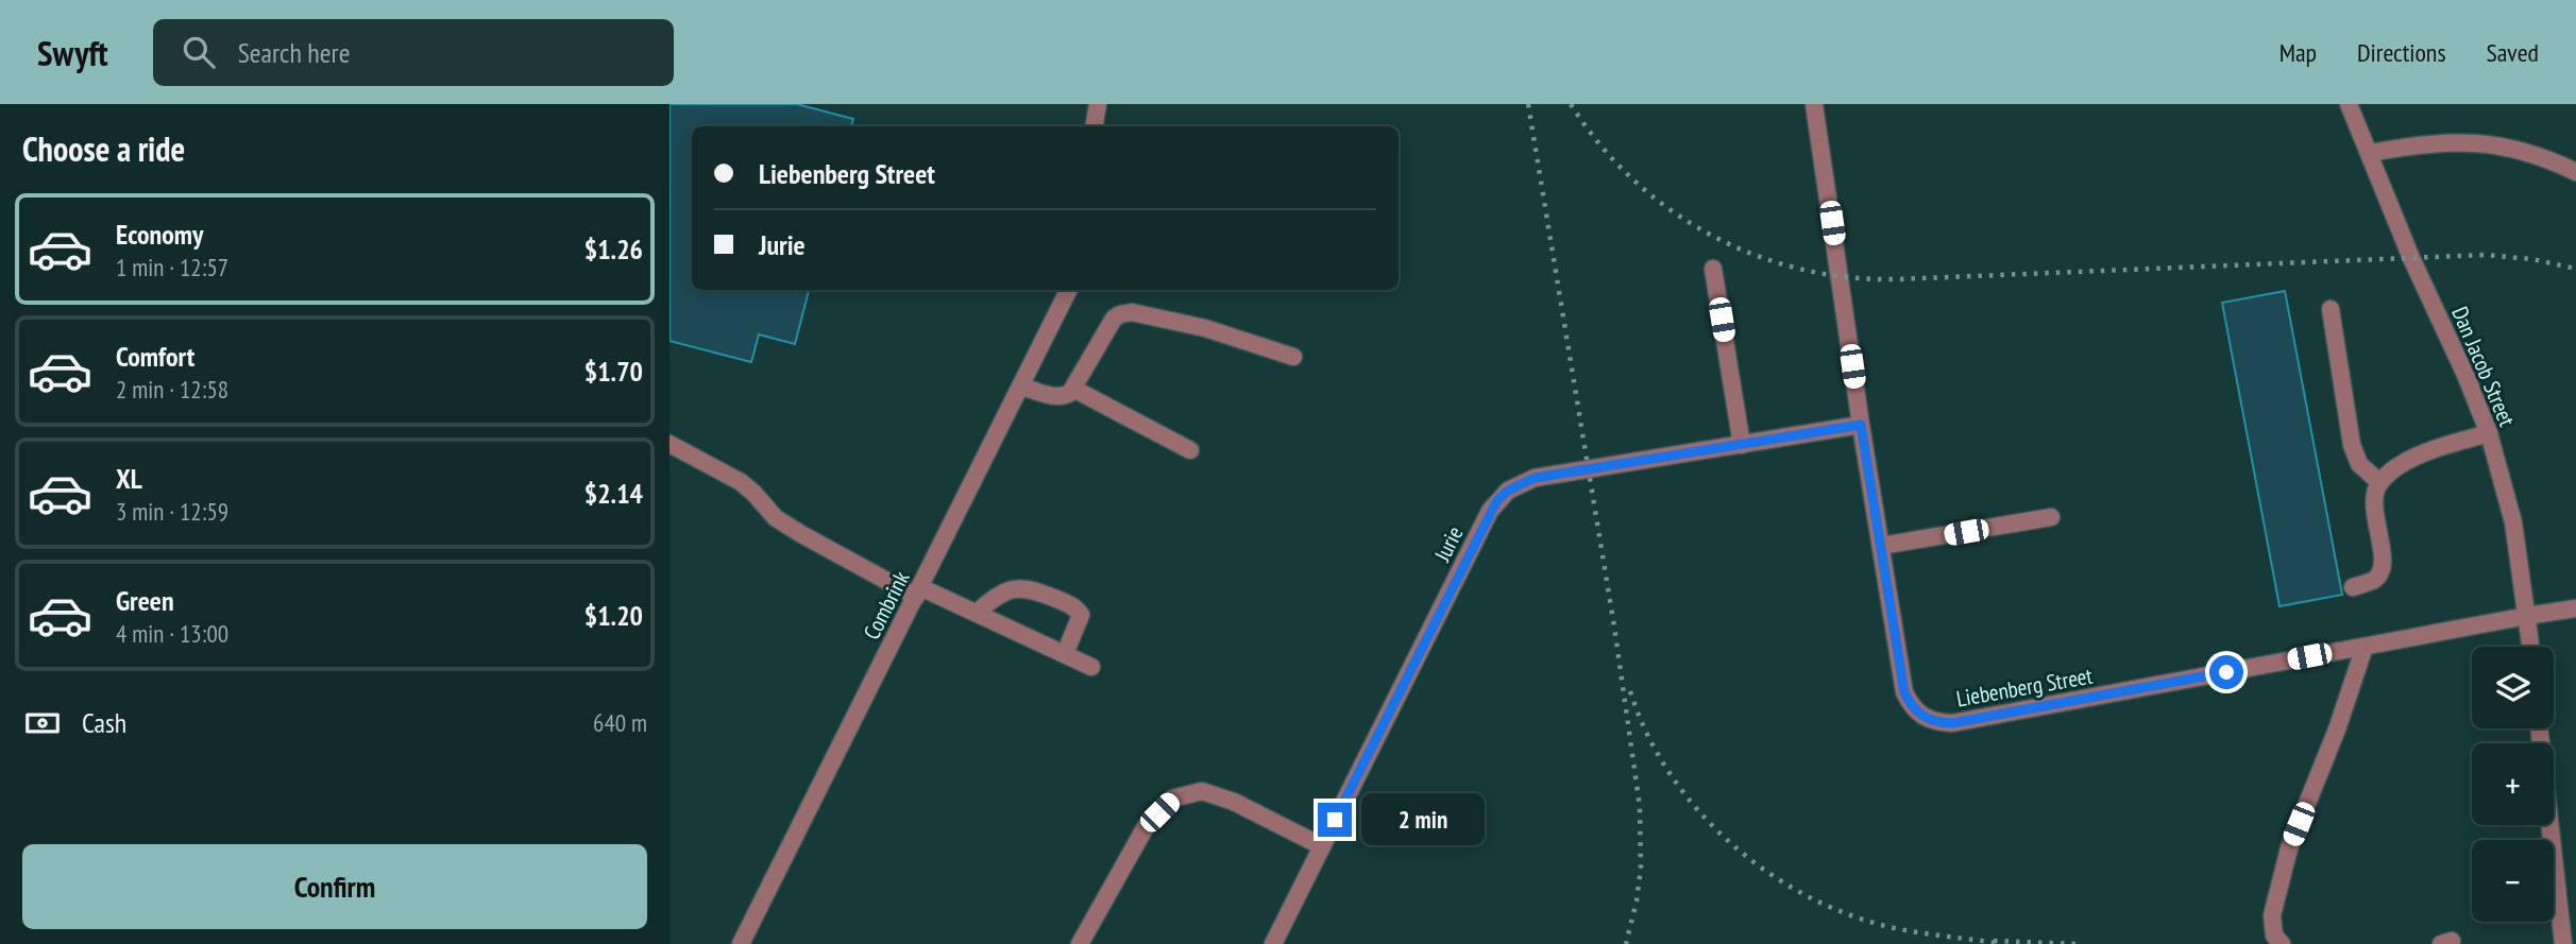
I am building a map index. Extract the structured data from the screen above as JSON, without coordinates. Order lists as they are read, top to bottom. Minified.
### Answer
{"streets":{"street":["Dan Jacob Street","Jurie","Combrink","Liebenberg Street"]},"crossings":[["Dan Jacob Street","Liebenberg Street"],["Jurie","Liebenberg Street"]],"page":{"header":"Swyft","search":"Search here","nav":["Map","Directions","Saved"],"heading":"Choose a ride","banner":["Liebenberg Street","Jurie"],"list":[{"name":"Economy","note":"1 min · 12:57","value":"$1.26"},{"name":"Comfort","note":"2 min · 12:58","value":"$1.70"},{"name":"XL","note":"3 min · 12:59","value":"$2.14"},{"name":"Green","note":"4 min · 13:00","value":"$1.20"}],"map_buttons":["+","−"],"pay":["Cash","640 m"],"bubble":"2 min","buttons":"Confirm"}}
